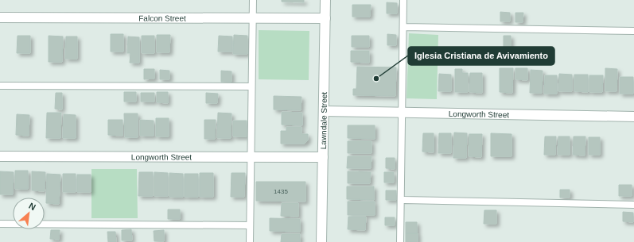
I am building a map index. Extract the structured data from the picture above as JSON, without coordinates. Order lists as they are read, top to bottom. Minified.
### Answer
{"streets":{"street":["Falcon Street","Longworth Street","Lawndale Street"]},"crossings":[["Falcon Street","Lawndale Street"],["Longworth Street","Lawndale Street"]],"places":["Iglesia Cristiana de Avivamiento"],"house_numbers":["1435"],"north":"top right"}
